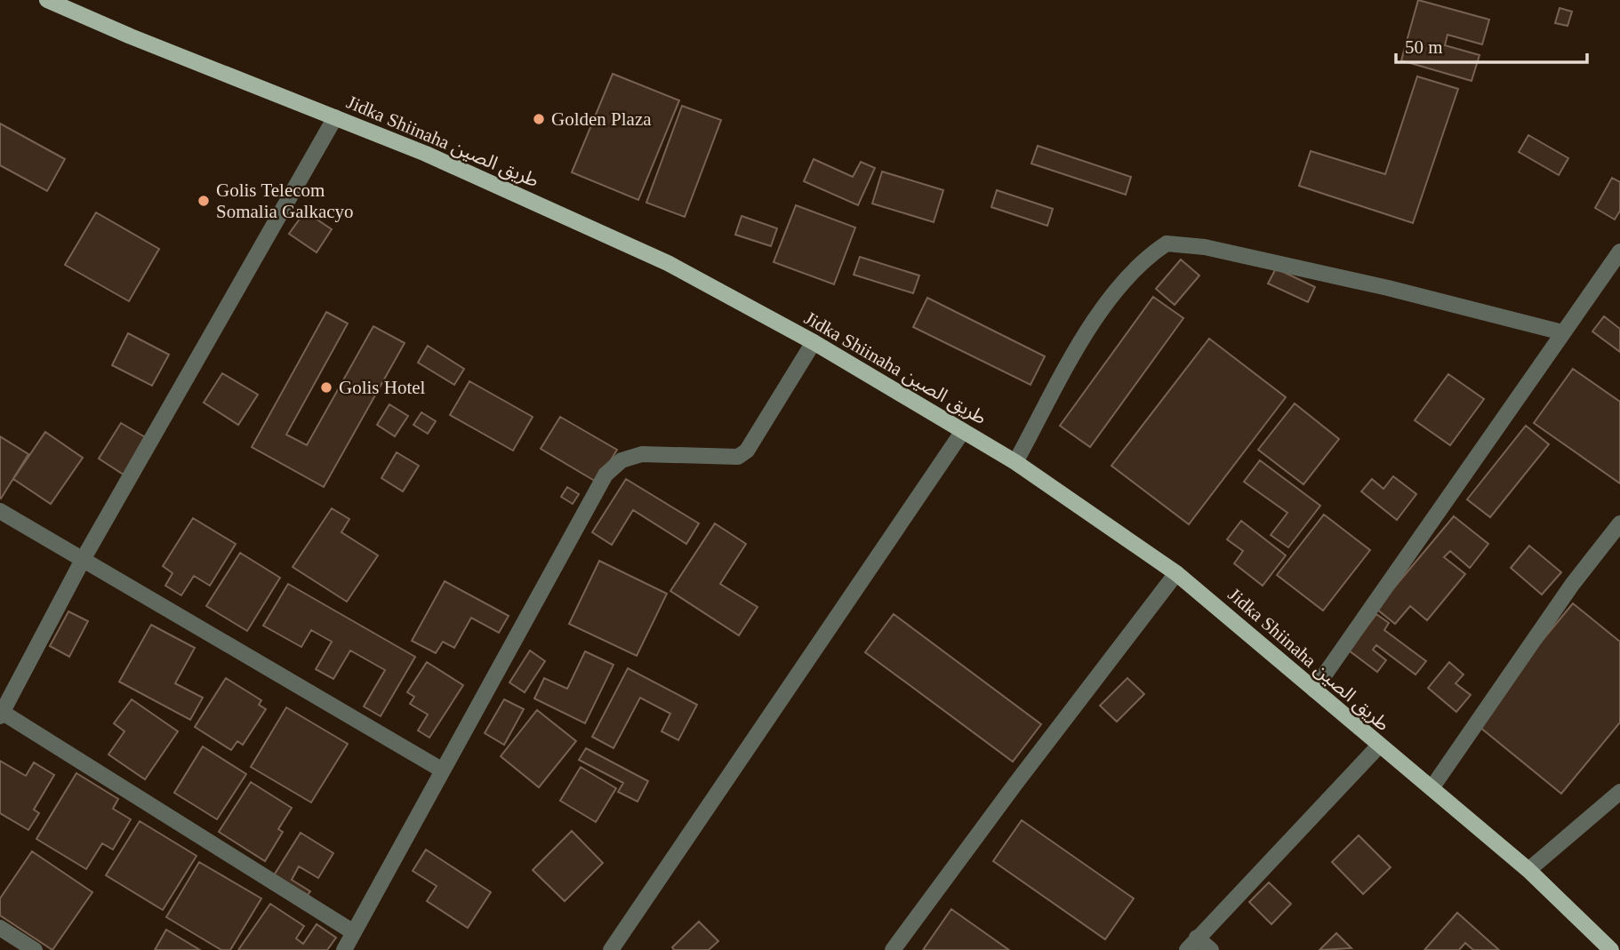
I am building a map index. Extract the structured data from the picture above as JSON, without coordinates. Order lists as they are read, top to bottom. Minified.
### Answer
{"streets":{"main road":["Jidka Shiinaha طريق الصين"]},"places":["Golden Plaza","Golis Telecom Somalia Galkacyo","Golis Hotel"],"scale_bar":"50 m"}
